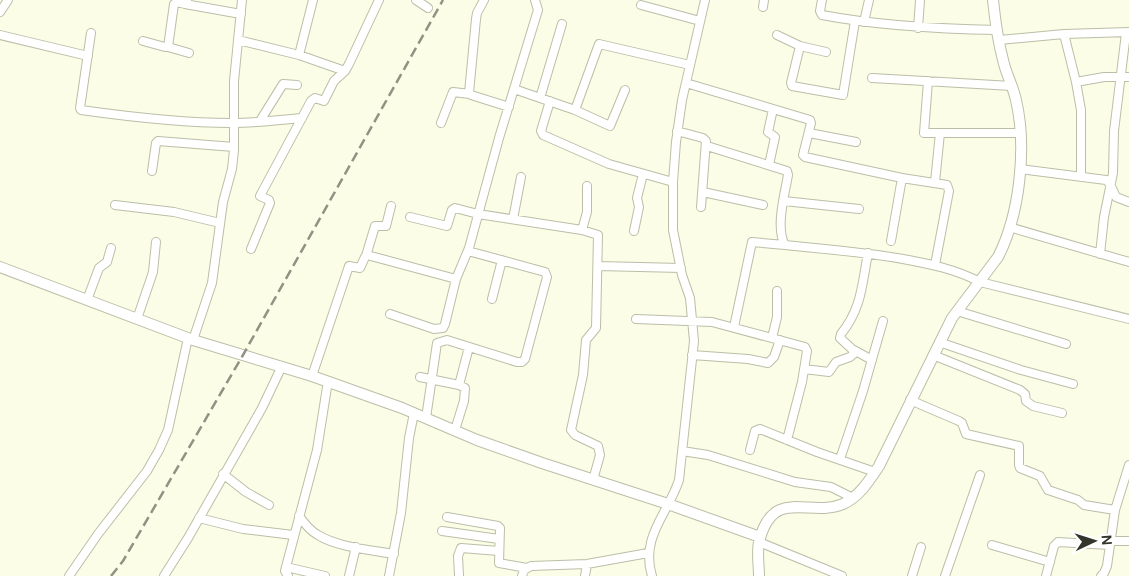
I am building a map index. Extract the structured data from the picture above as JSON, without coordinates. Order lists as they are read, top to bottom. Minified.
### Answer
{"north":"right"}
